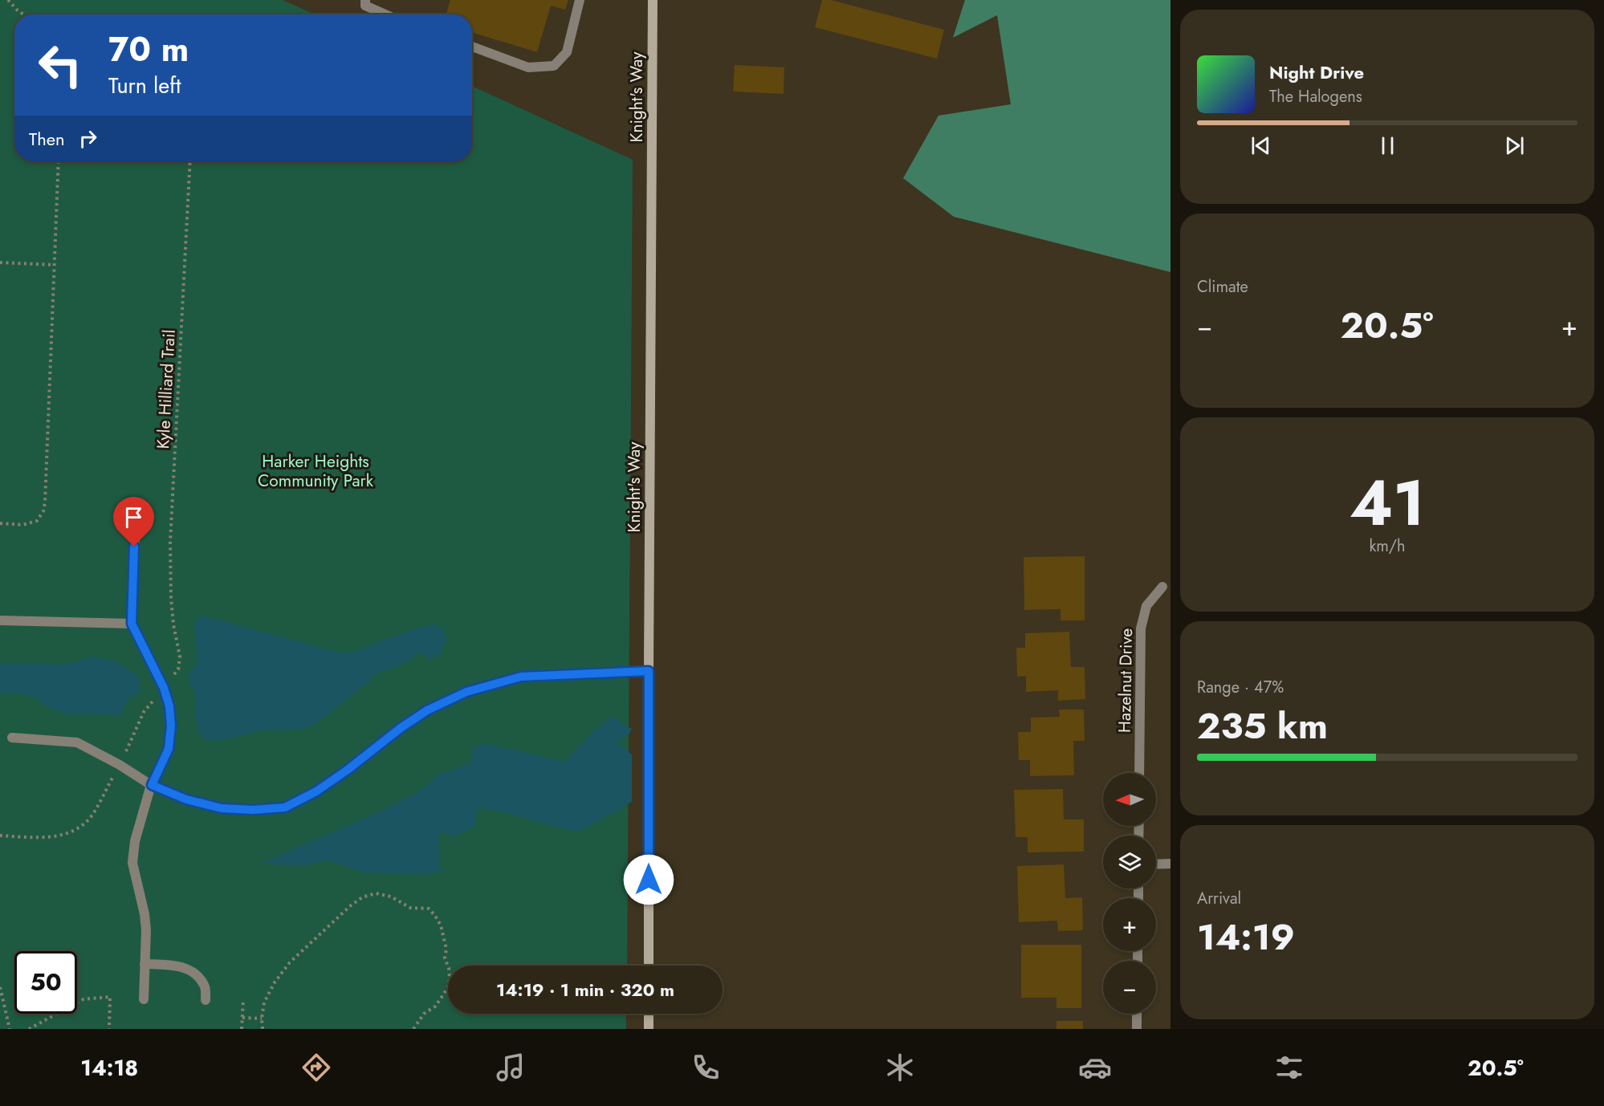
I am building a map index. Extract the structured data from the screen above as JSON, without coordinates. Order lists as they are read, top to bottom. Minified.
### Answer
{"streets":{"main road":["Knight's Way"],"street":["Hazelnut Drive"],"path":["Kyle Hilliard Trail"]},"parks":["Harker Heights Community Park"],"north":"left","page":{"turn":["70 m","Turn left"],"song":["Night Drive","The Halogens"],"then":"Then","tile":["Climate",["41","km/h"],["Range · 47%","235 km"],["Arrival","14:19"]],"heat":["−","20.5°","+"],"map_buttons":["+","−"],"limit":"50","trip":"14:19 · 1 min · 320 m","tabs":["14:18","20.5°"]}}
